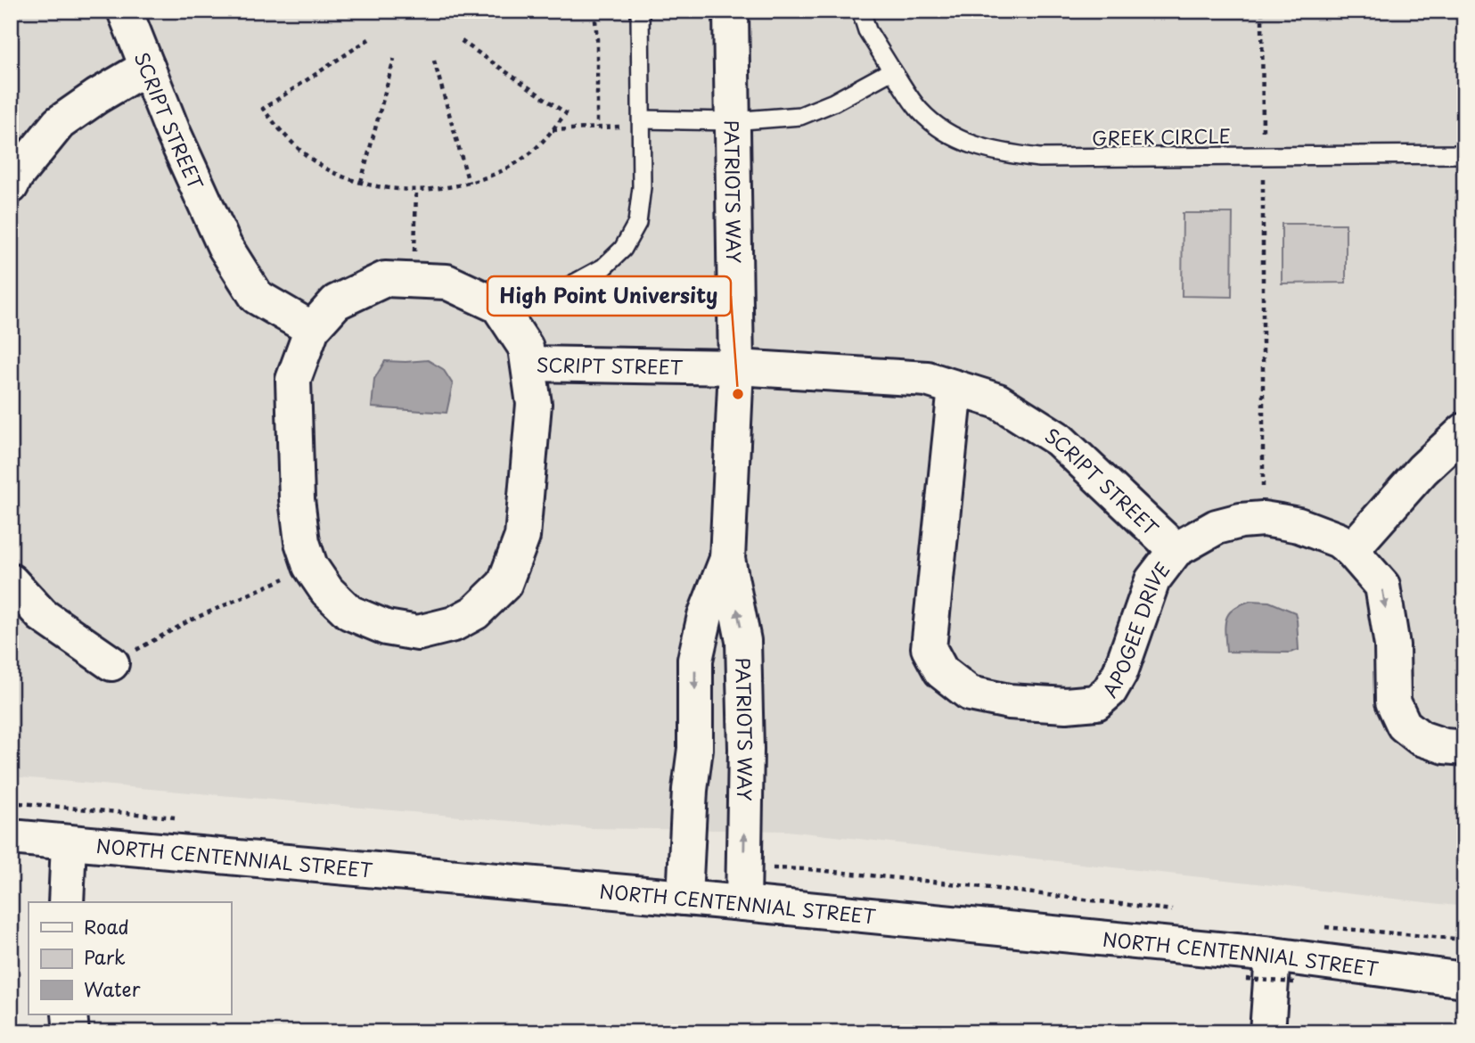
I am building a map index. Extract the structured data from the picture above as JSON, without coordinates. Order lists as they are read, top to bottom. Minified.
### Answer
{"streets":{"street":["SCRIPT STREET","PATRIOTS WAY","APOGEE DRIVE","NORTH CENTENNIAL STREET"],"lane":["GREEK CIRCLE"]},"crossings":[["SCRIPT STREET","PATRIOTS WAY"],["SCRIPT STREET","APOGEE DRIVE"],["PATRIOTS WAY","NORTH CENTENNIAL STREET"]],"places":["High Point University"],"legend":["Road","Park","Water"]}
